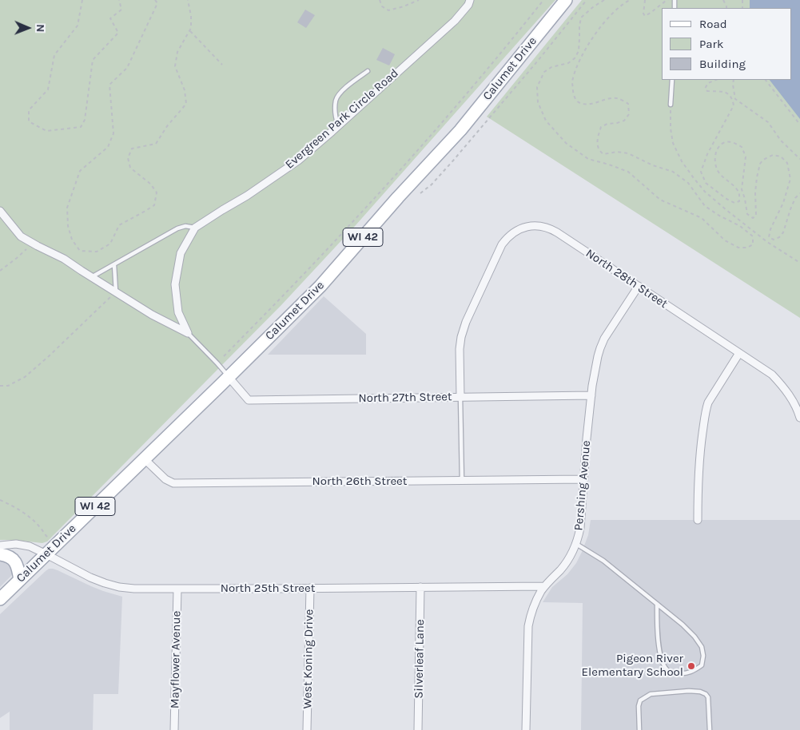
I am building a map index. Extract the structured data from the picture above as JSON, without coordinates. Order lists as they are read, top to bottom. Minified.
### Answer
{"streets":{"main road":["Calumet Drive","WI 42"],"street":["Evergreen Park Circle Road","North 28th Street","North 27th Street","North 26th Street","Pershing Avenue","North 25th Street","West Koning Drive","Silverleaf Lane","Mayflower Avenue"]},"crossings":[["Calumet Drive","Evergreen Park Circle Road"],["Calumet Drive","North 27th Street"],["Calumet Drive","North 26th Street"],["Calumet Drive","North 25th Street"],["Evergreen Park Circle Road","North 27th Street"],["North 28th Street","North 27th Street"],["North 28th Street","Pershing Avenue"],["North 27th Street","Pershing Avenue"],["North 26th Street","Pershing Avenue"],["Pershing Avenue","North 25th Street"],["North 25th Street","West Koning Drive"],["North 25th Street","Silverleaf Lane"],["North 25th Street","Mayflower Avenue"]],"places":["Pigeon River Elementary School"],"legend":["Road","Park","Building"],"north":"right"}
